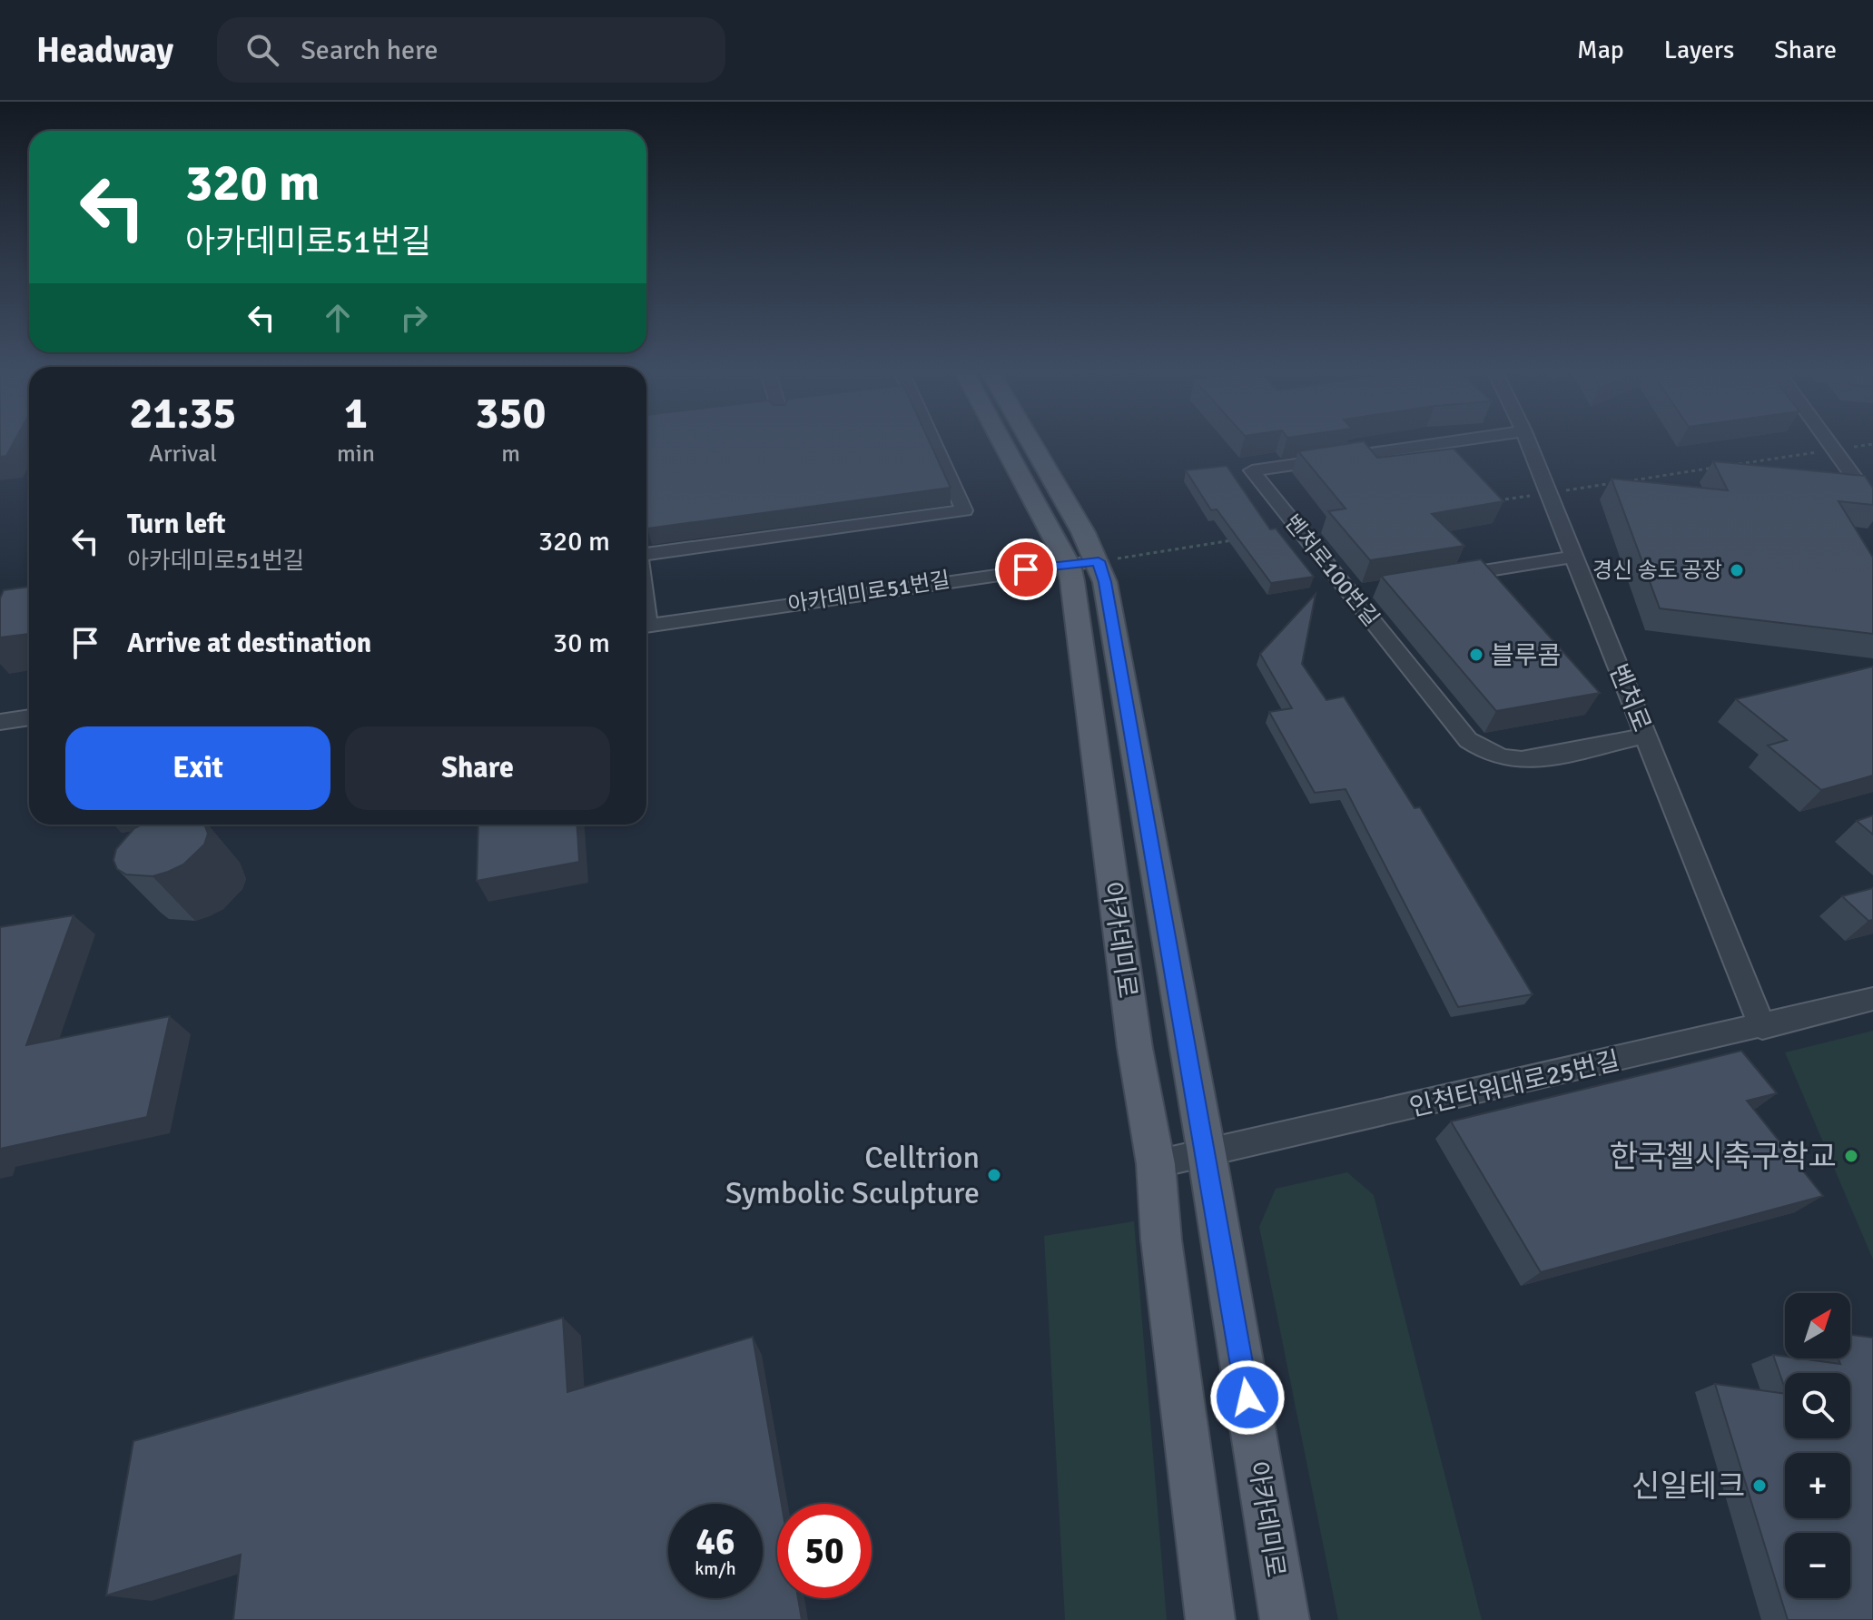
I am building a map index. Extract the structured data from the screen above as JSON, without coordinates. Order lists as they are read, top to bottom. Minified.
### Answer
{"streets":{"main road":["아카데미로"],"street":["벤처로100번길","아카데미로51번길","벤처로","인천타워대로25번길"]},"crossings":[["벤처로100번길","벤처로"],["아카데미로51번길","아카데미로"],["벤처로","인천타워대로25번길"],["아카데미로","인천타워대로25번길"]],"places":["경신 송도 공장","블루콤","한국첼시축구학교","Celltrion Symbolic Sculpture","신일테크"],"north":"top right","page":{"header":"Headway","search":"Search here","nav":["Map","Layers","Share"],"turn":["320 m","아카데미로51번길"],"eta":["21:35","Arrival","1","min","350","m"],"list":[{"name":"Turn left","note":"아카데미로51번길","value":"320 m"},{"name":"Arrive at destination","value":"30 m"}],"buttons":["Exit","Share"],"map_buttons":["+","−"],"speed":"46 km/h","limit":"50"}}
